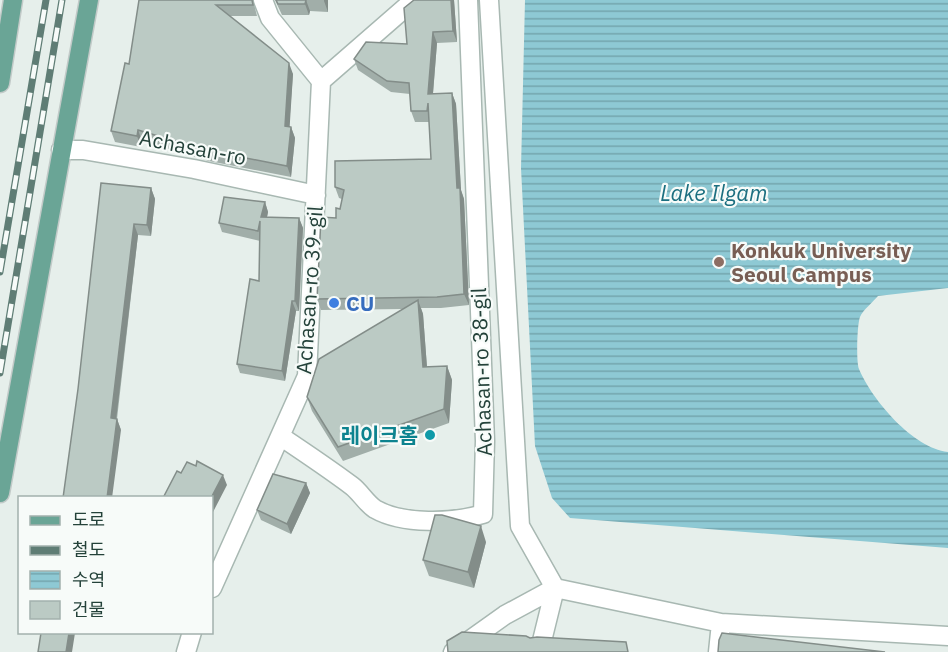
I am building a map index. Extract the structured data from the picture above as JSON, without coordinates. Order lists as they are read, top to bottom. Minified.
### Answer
{"streets":{"street":["Achasan-ro","Achasan-ro 39-gil","Achasan-ro 38-gil"]},"crossings":[["Achasan-ro","Achasan-ro 39-gil"],["Achasan-ro 39-gil","Achasan-ro 38-gil"]],"water":["Lake Ilgam"],"places":["Konkuk University Seoul Campus","CU","레이크홈"],"legend":["도로","철도","수역","건물"]}
